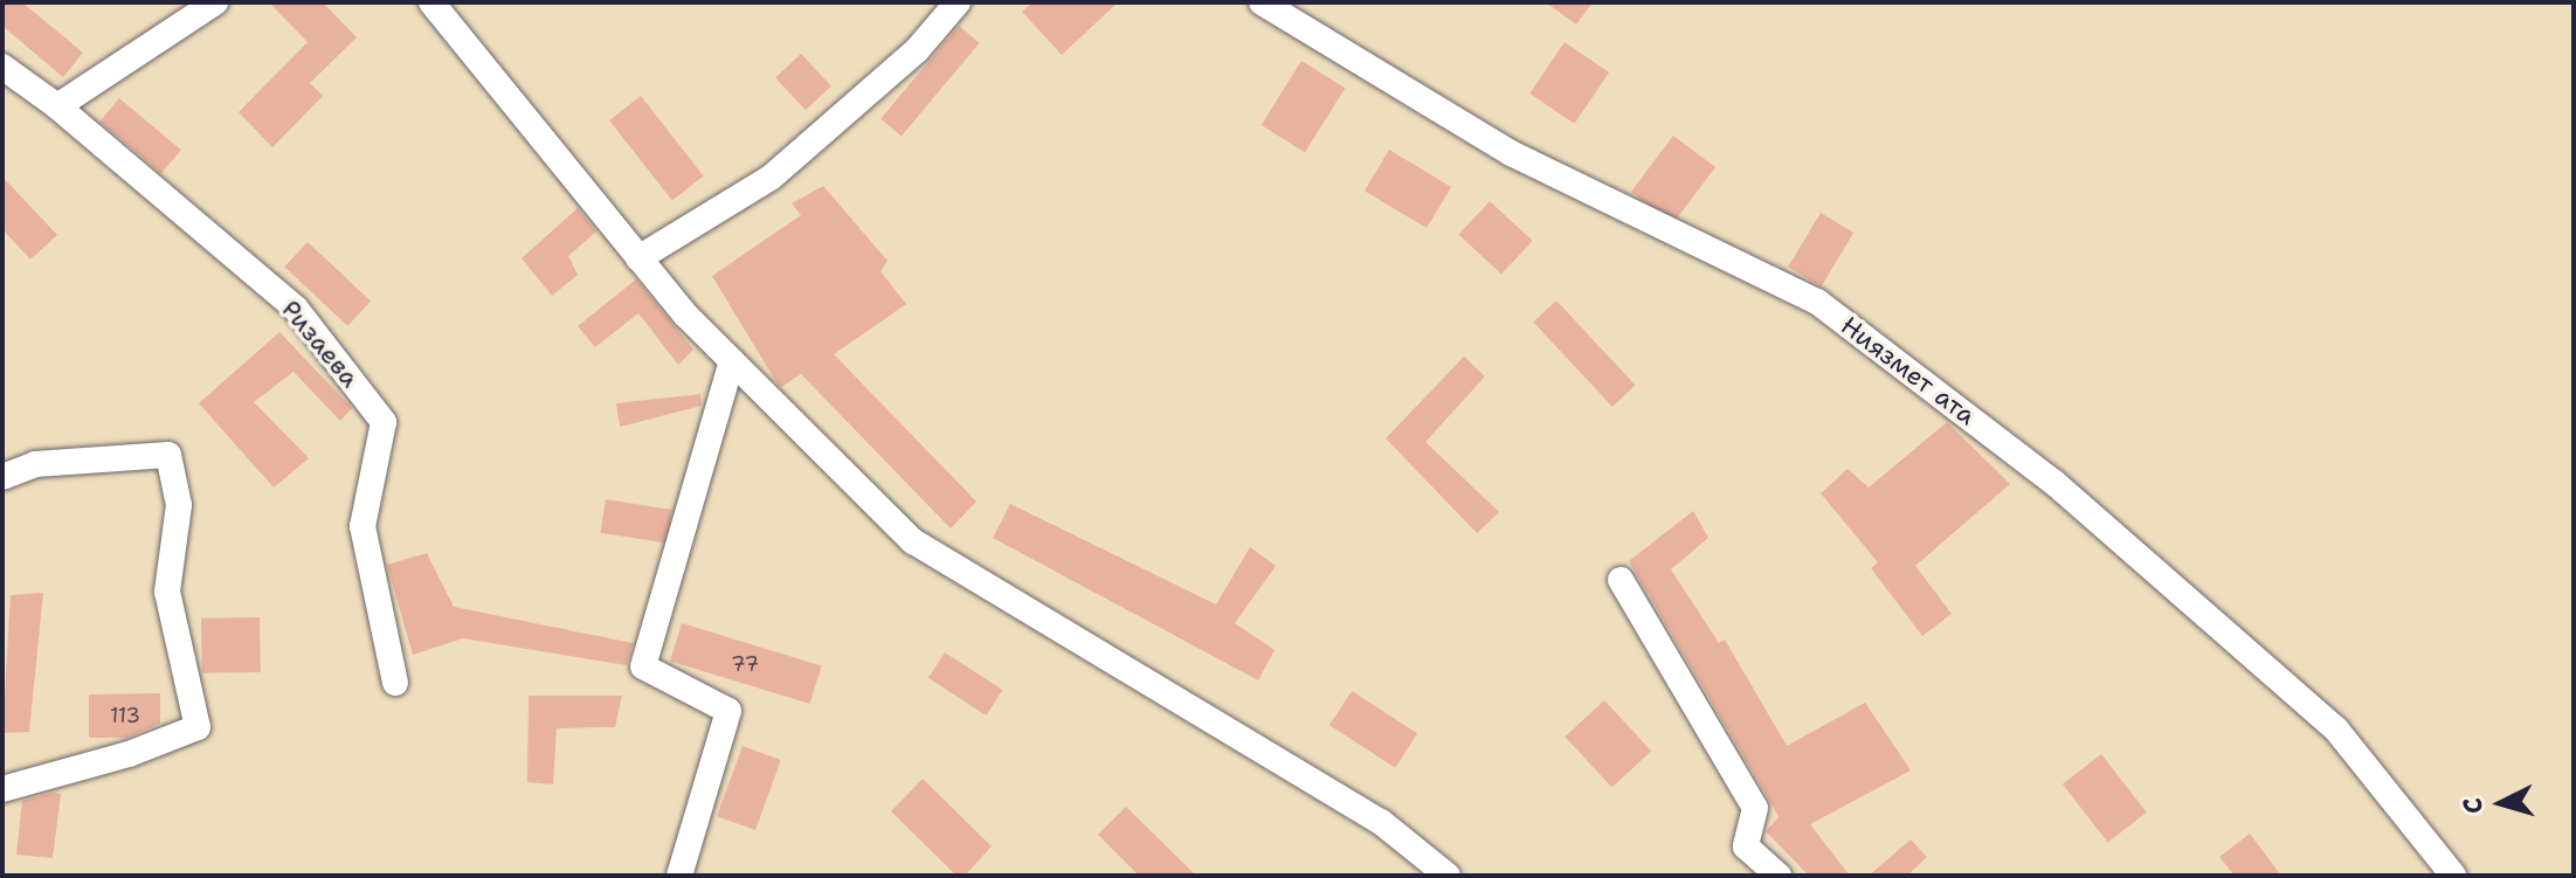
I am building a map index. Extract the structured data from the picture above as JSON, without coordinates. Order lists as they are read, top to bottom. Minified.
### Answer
{"streets":{"street":["Ризаева","Ниязмет ата"]},"house_numbers":["77","113"],"north":"left"}
